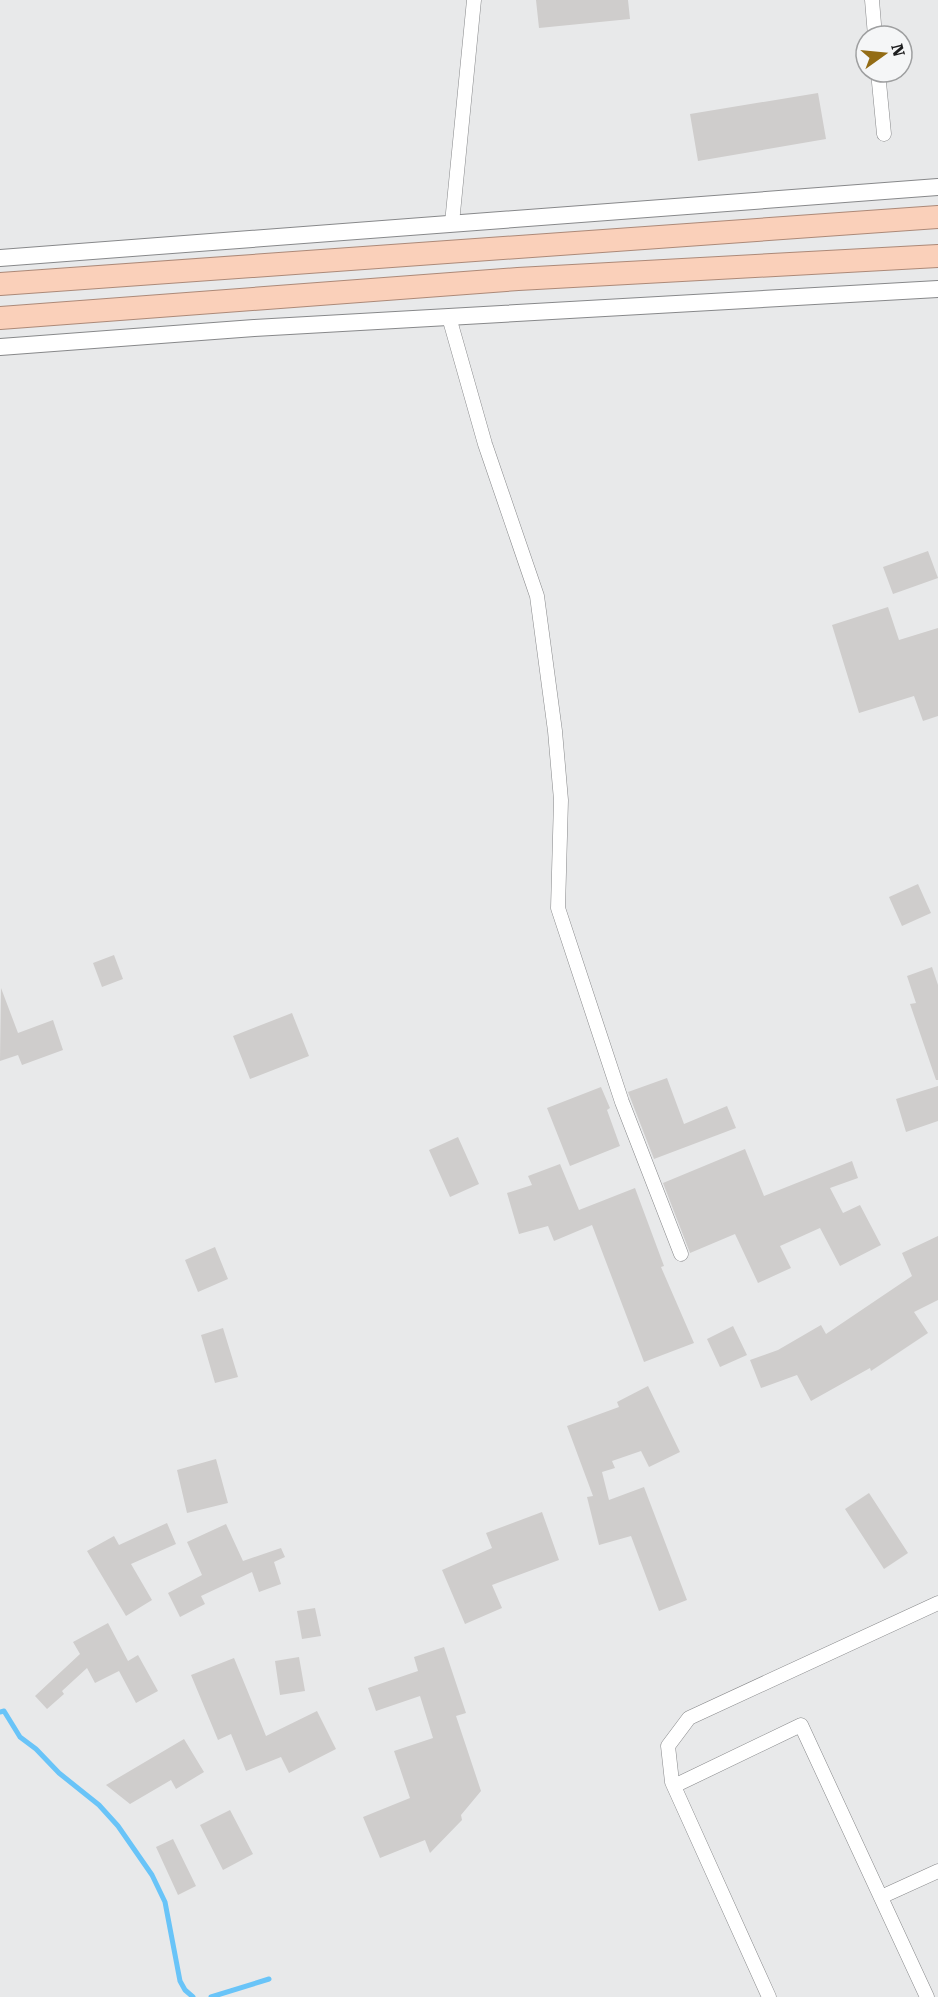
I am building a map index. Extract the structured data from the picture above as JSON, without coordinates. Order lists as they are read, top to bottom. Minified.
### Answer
{"north":"right"}
